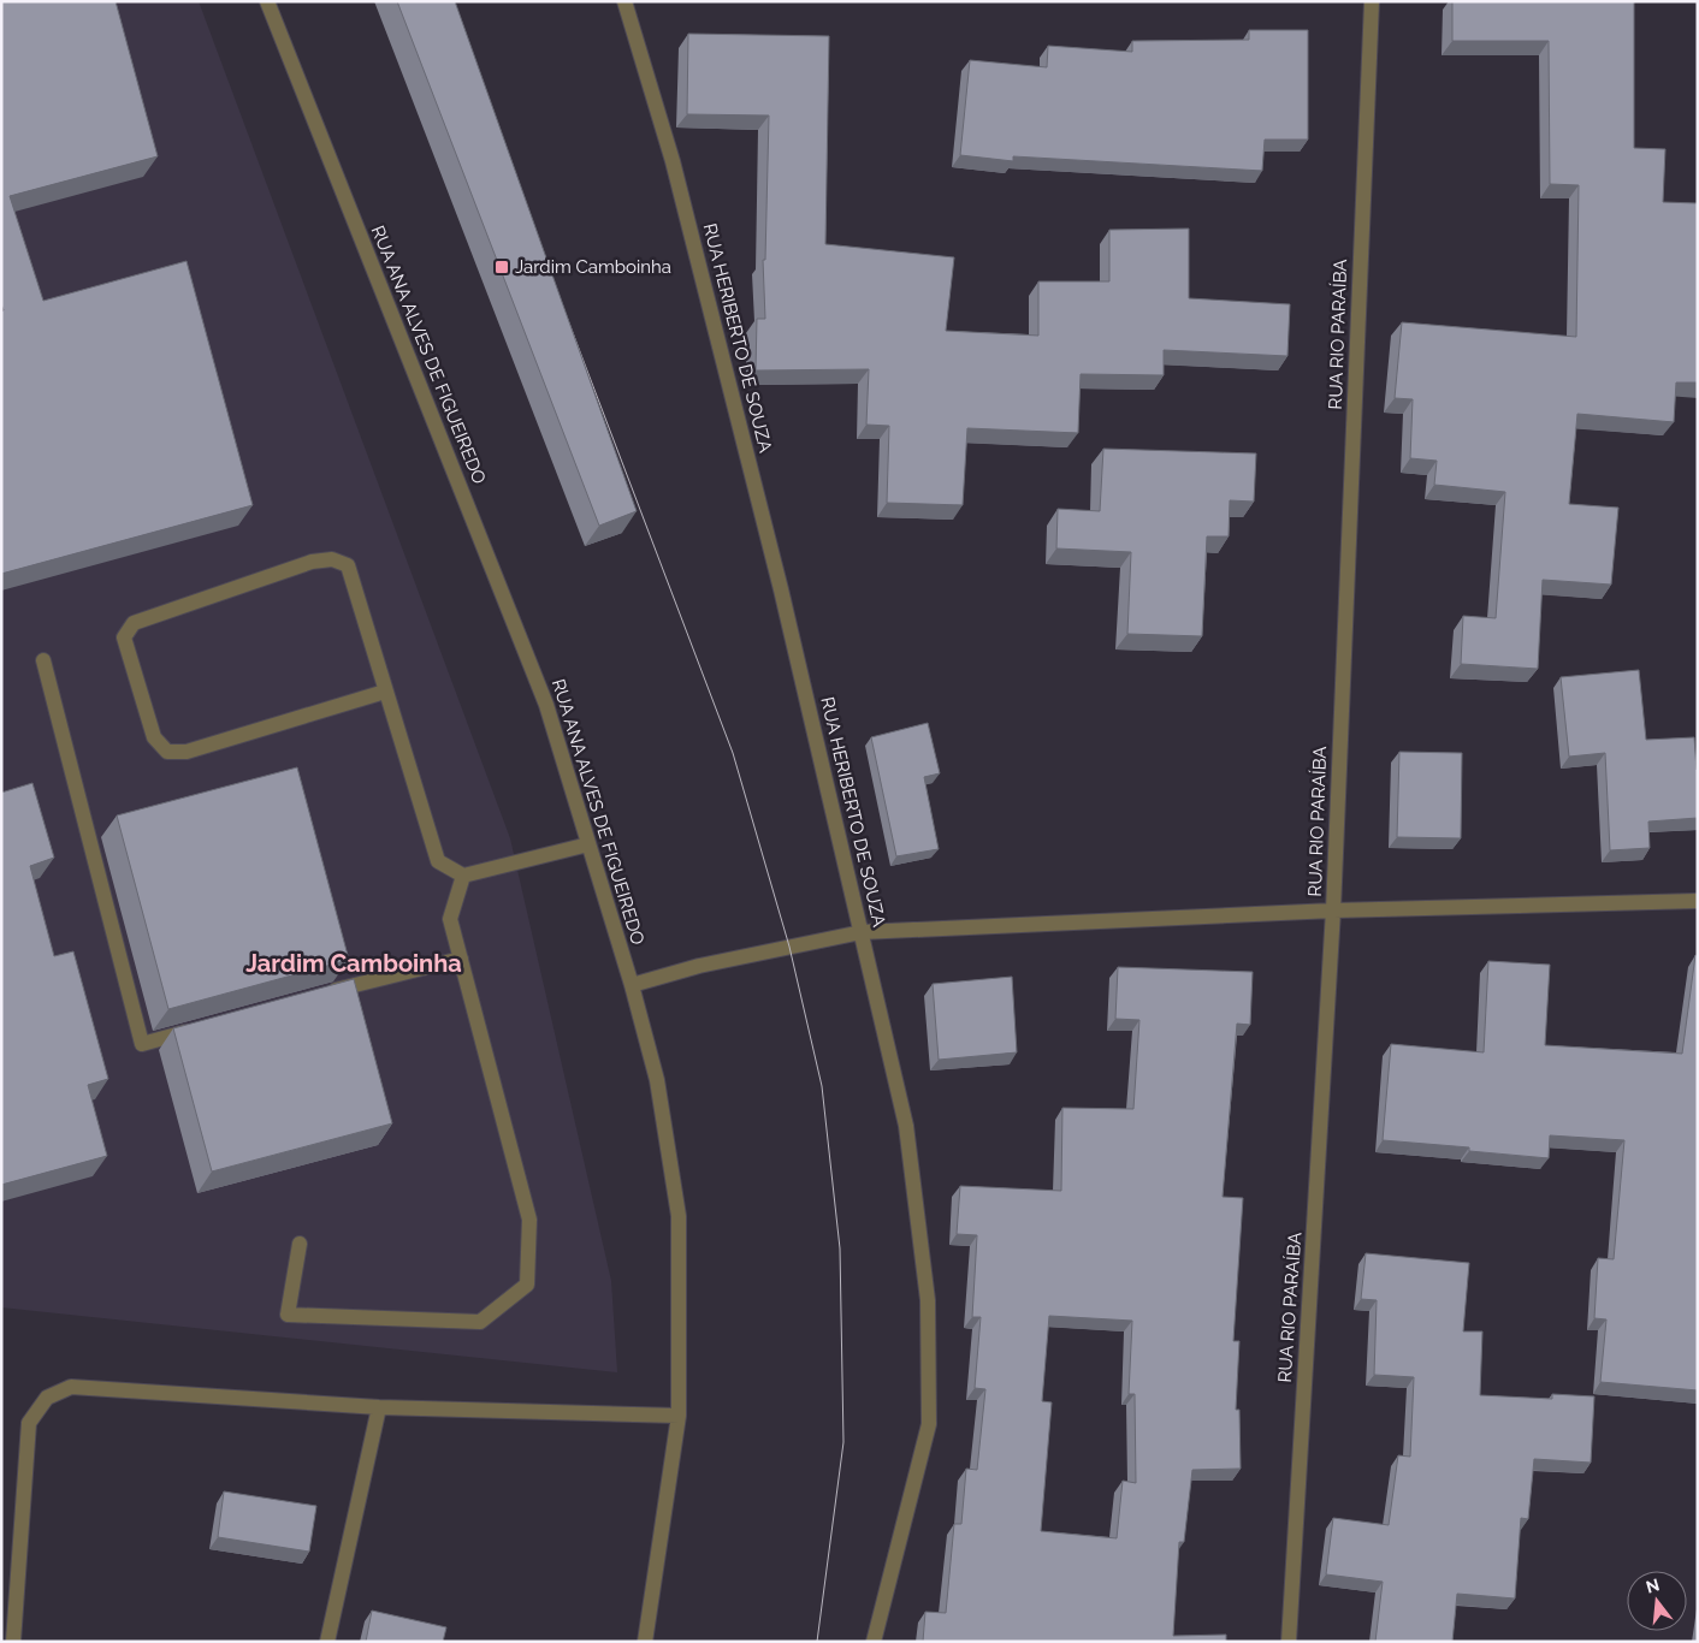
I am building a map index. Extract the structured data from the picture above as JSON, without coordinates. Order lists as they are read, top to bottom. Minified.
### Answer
{"streets":{"street":["RUA RIO PARAÍBA","RUA HERIBERTO DE SOUZA","RUA ANA ALVES DE FIGUEIREDO"]},"districts":["Jardim Camboinha"],"places":{"transit":["Jardim Camboinha"]},"north":"top"}
